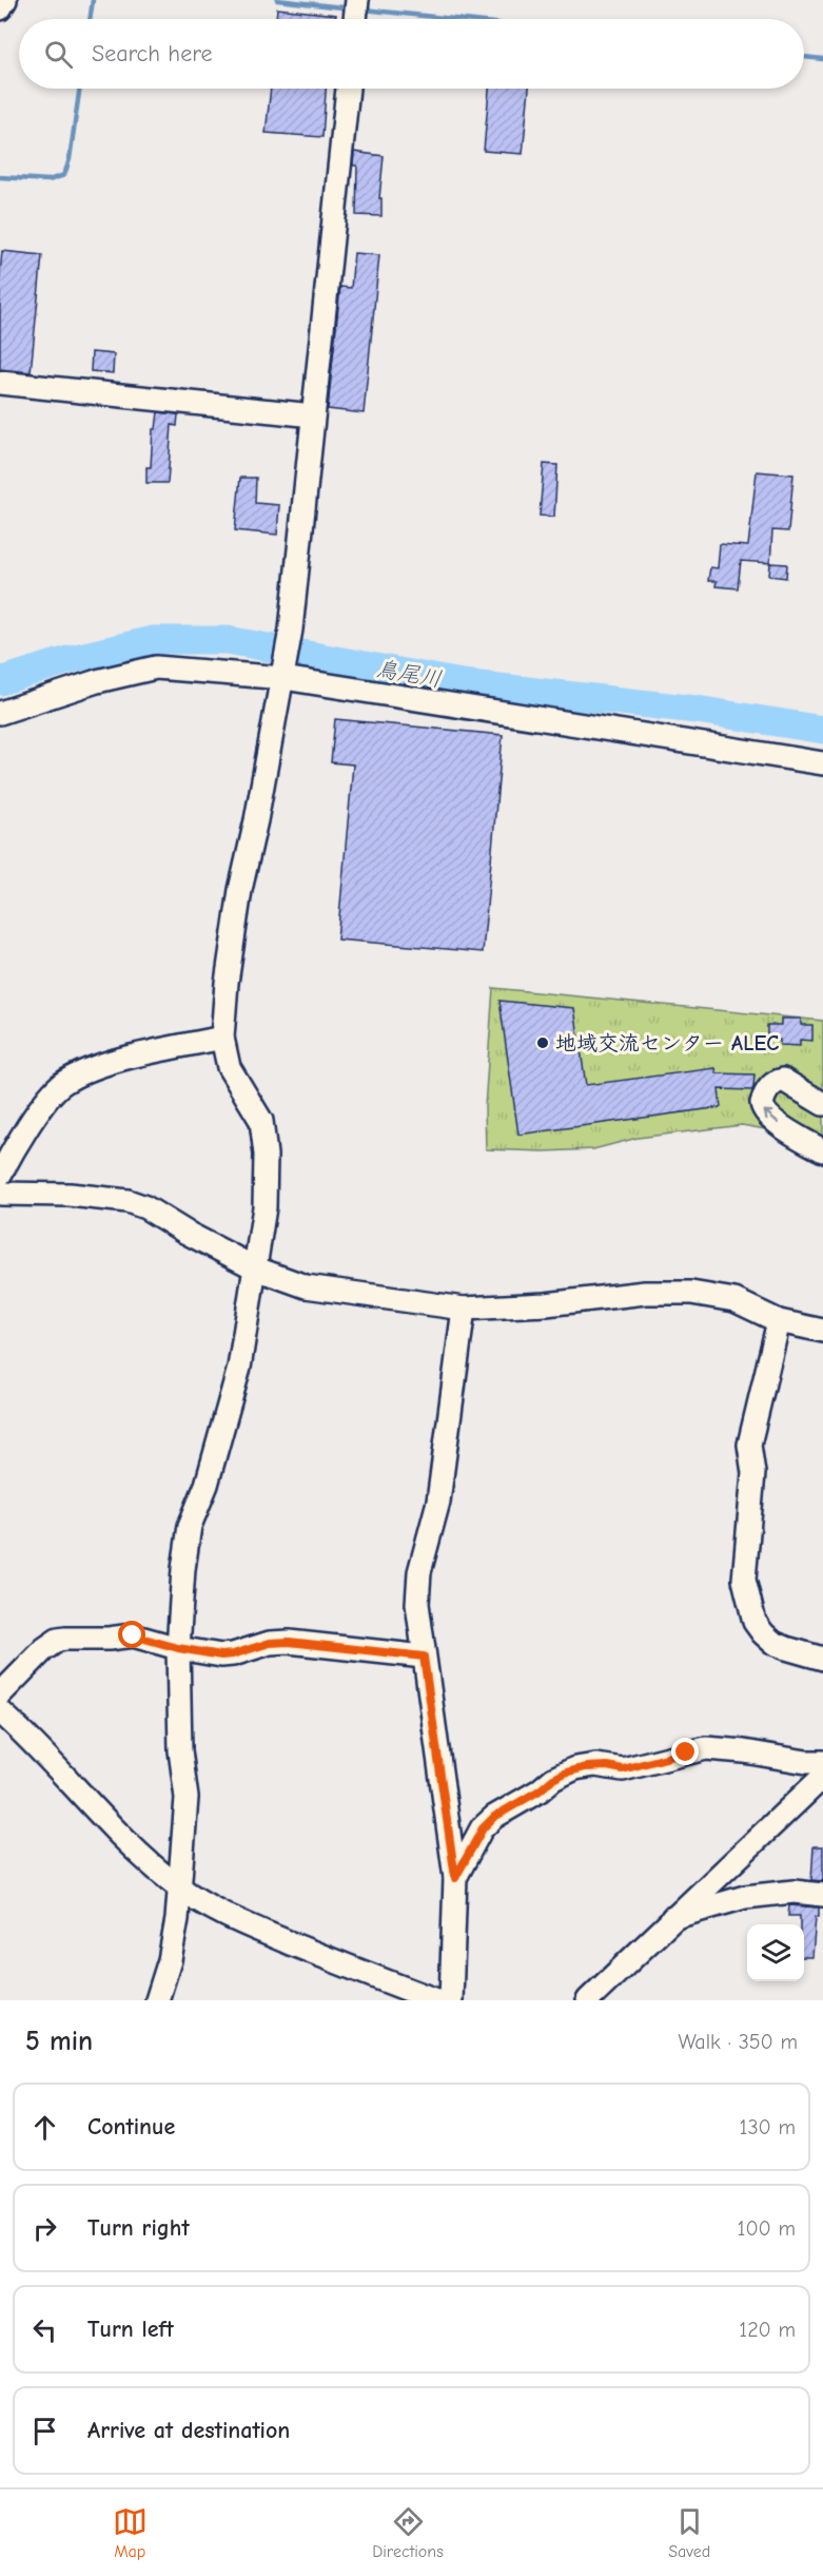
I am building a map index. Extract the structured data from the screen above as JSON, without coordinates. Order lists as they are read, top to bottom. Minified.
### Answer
{"water":["鳥尾川"],"places":["地域交流センター ALEC"],"page":{"search":"Search here","heading":["5 min","Walk · 350 m"],"list":[["Continue","130 m"],["Turn right","100 m"],["Turn left","120 m"],"Arrive at destination"],"nav":["Map","Directions","Saved"]}}
